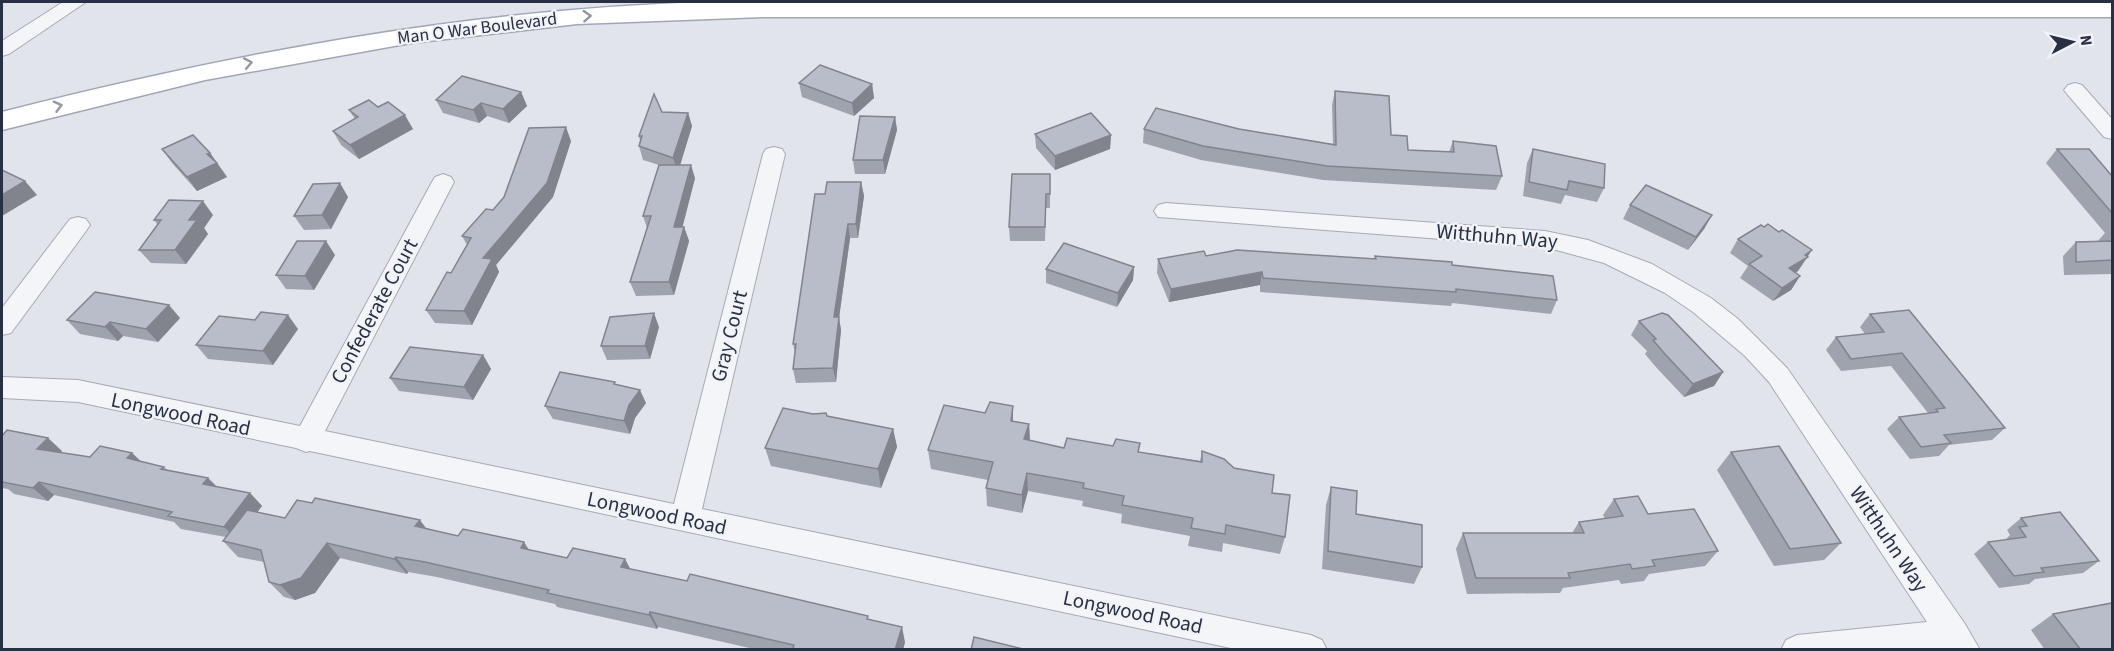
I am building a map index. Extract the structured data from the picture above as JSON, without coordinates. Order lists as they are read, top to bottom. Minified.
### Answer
{"streets":{"main road":["Man O War Boulevard"],"street":["Witthuhn Way","Confederate Court","Gray Court","Longwood Road"]},"crossings":[["Confederate Court","Longwood Road"],["Gray Court","Longwood Road"]],"one_way":["Man O War Boulevard"],"north":"right"}
